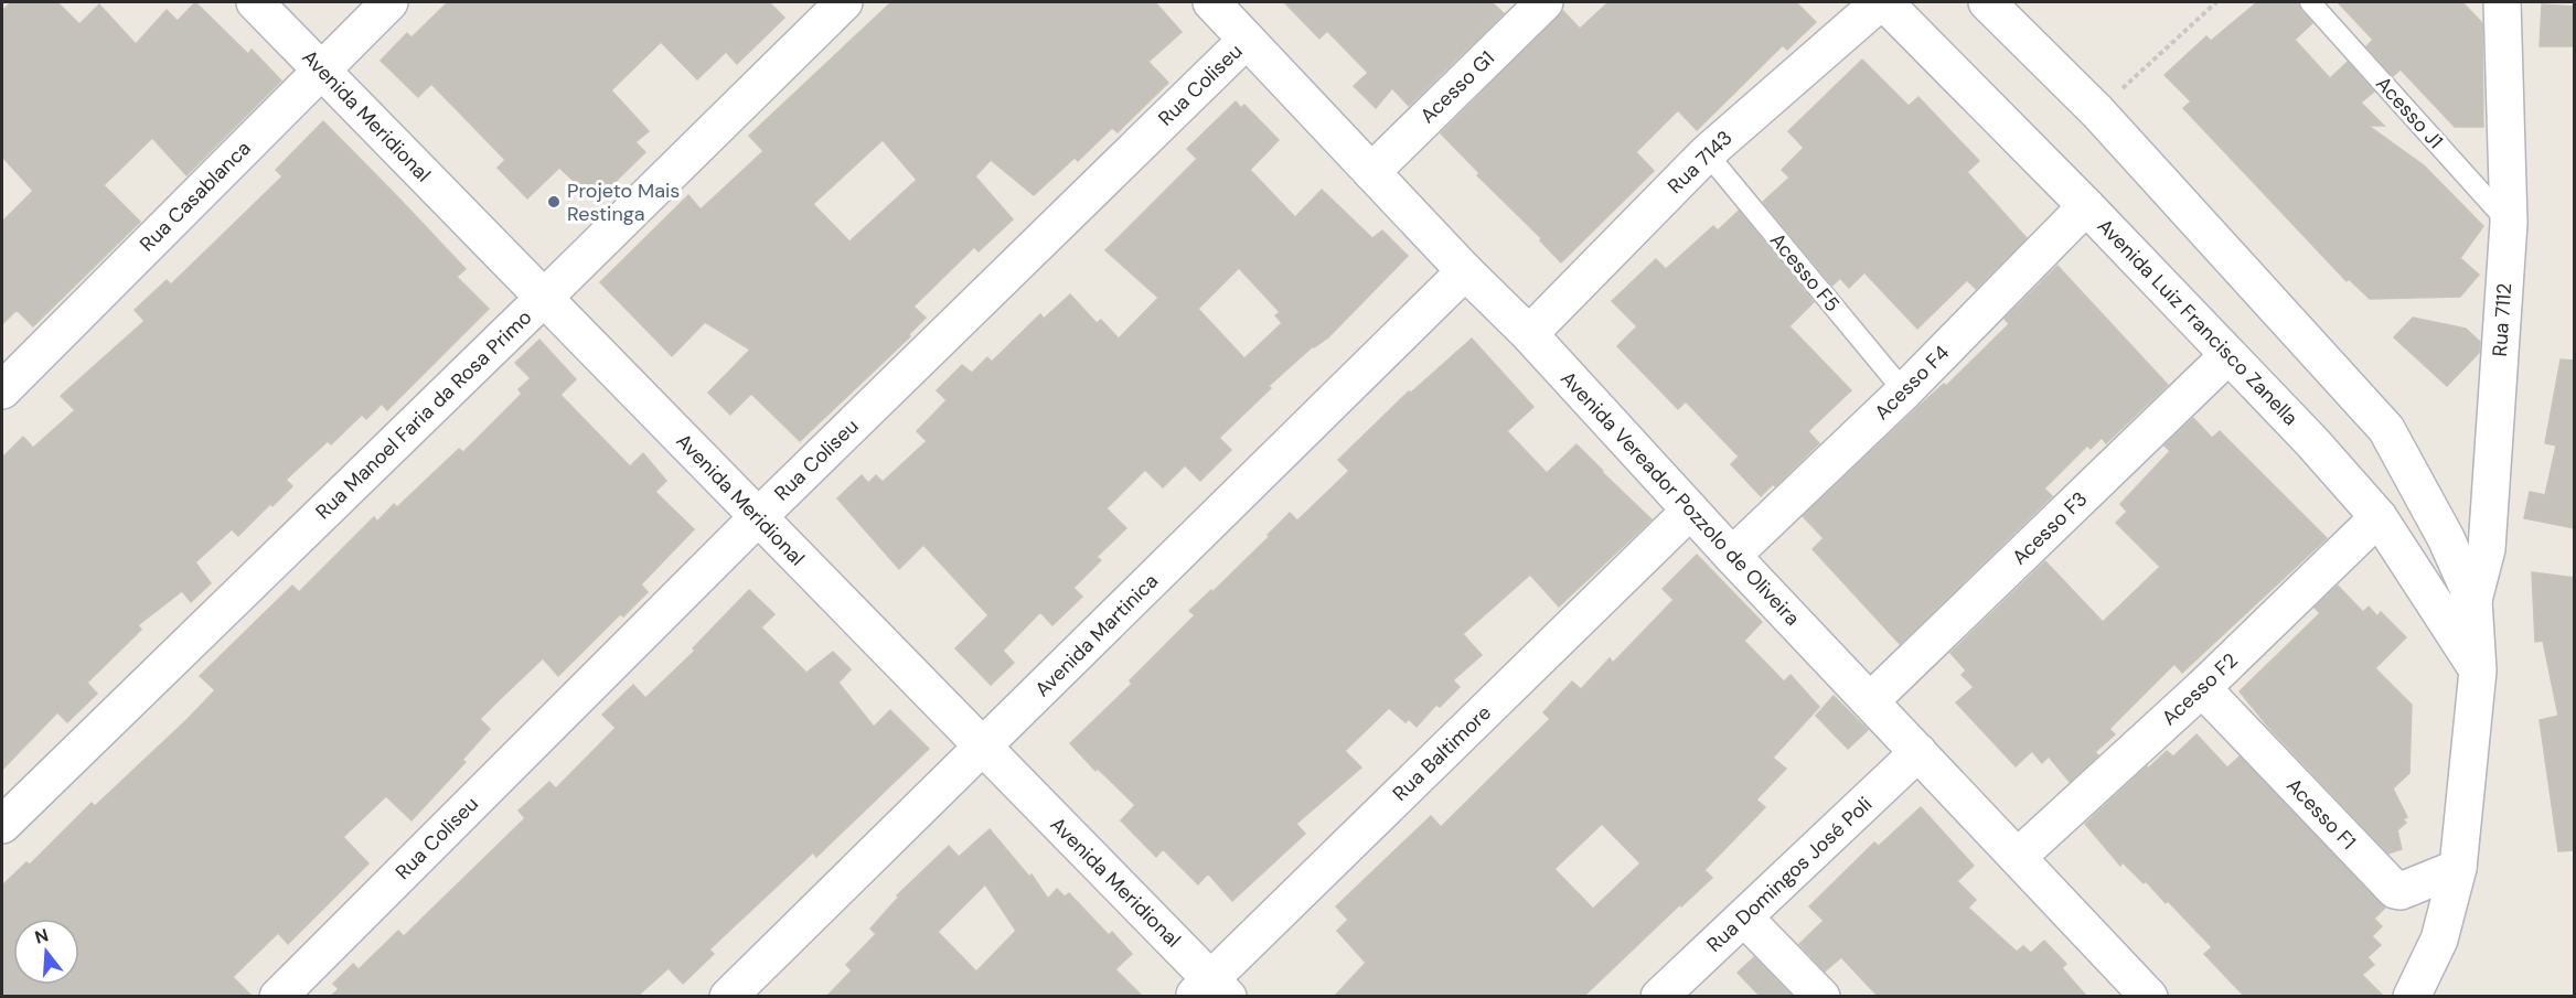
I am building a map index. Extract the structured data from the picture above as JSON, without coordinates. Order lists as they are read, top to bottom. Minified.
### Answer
{"streets":{"street":["Rua Coliseu","Acesso G1","Avenida Meridional","Rua 7143","Rua Casablanca","Rua 7112","Avenida Luiz Francisco Zanella","Acesso F4","Rua Manoel Faria da Rosa Primo","Avenida Vereador Pozzolo de Oliveira","Acesso F3","Avenida Martinica","Acesso F2","Rua Baltimore","Acesso F1","Rua Domingos José Poli"],"lane":["Acesso J1","Acesso F5"]},"crossings":[["Rua Coliseu","Avenida Meridional"],["Rua Coliseu","Avenida Vereador Pozzolo de Oliveira"],["Acesso G1","Avenida Vereador Pozzolo de Oliveira"],["Acesso J1","Rua 7112"],["Avenida Meridional","Rua Casablanca"],["Avenida Meridional","Rua Manoel Faria da Rosa Primo"],["Avenida Meridional","Avenida Martinica"],["Avenida Meridional","Rua Baltimore"],["Rua 7143","Acesso F5"],["Rua 7143","Avenida Luiz Francisco Zanella"],["Rua 7143","Avenida Vereador Pozzolo de Oliveira"],["Acesso F5","Acesso F4"],["Avenida Luiz Francisco Zanella","Acesso F4"],["Avenida Luiz Francisco Zanella","Acesso F3"],["Avenida Luiz Francisco Zanella","Acesso F2"],["Acesso F4","Avenida Vereador Pozzolo de Oliveira"],["Avenida Vereador Pozzolo de Oliveira","Acesso F3"],["Avenida Vereador Pozzolo de Oliveira","Avenida Martinica"],["Avenida Vereador Pozzolo de Oliveira","Acesso F2"],["Avenida Vereador Pozzolo de Oliveira","Rua Baltimore"],["Avenida Vereador Pozzolo de Oliveira","Rua Domingos José Poli"],["Acesso F2","Acesso F1"]],"places":["Projeto Mais Restinga"],"north":"top"}
